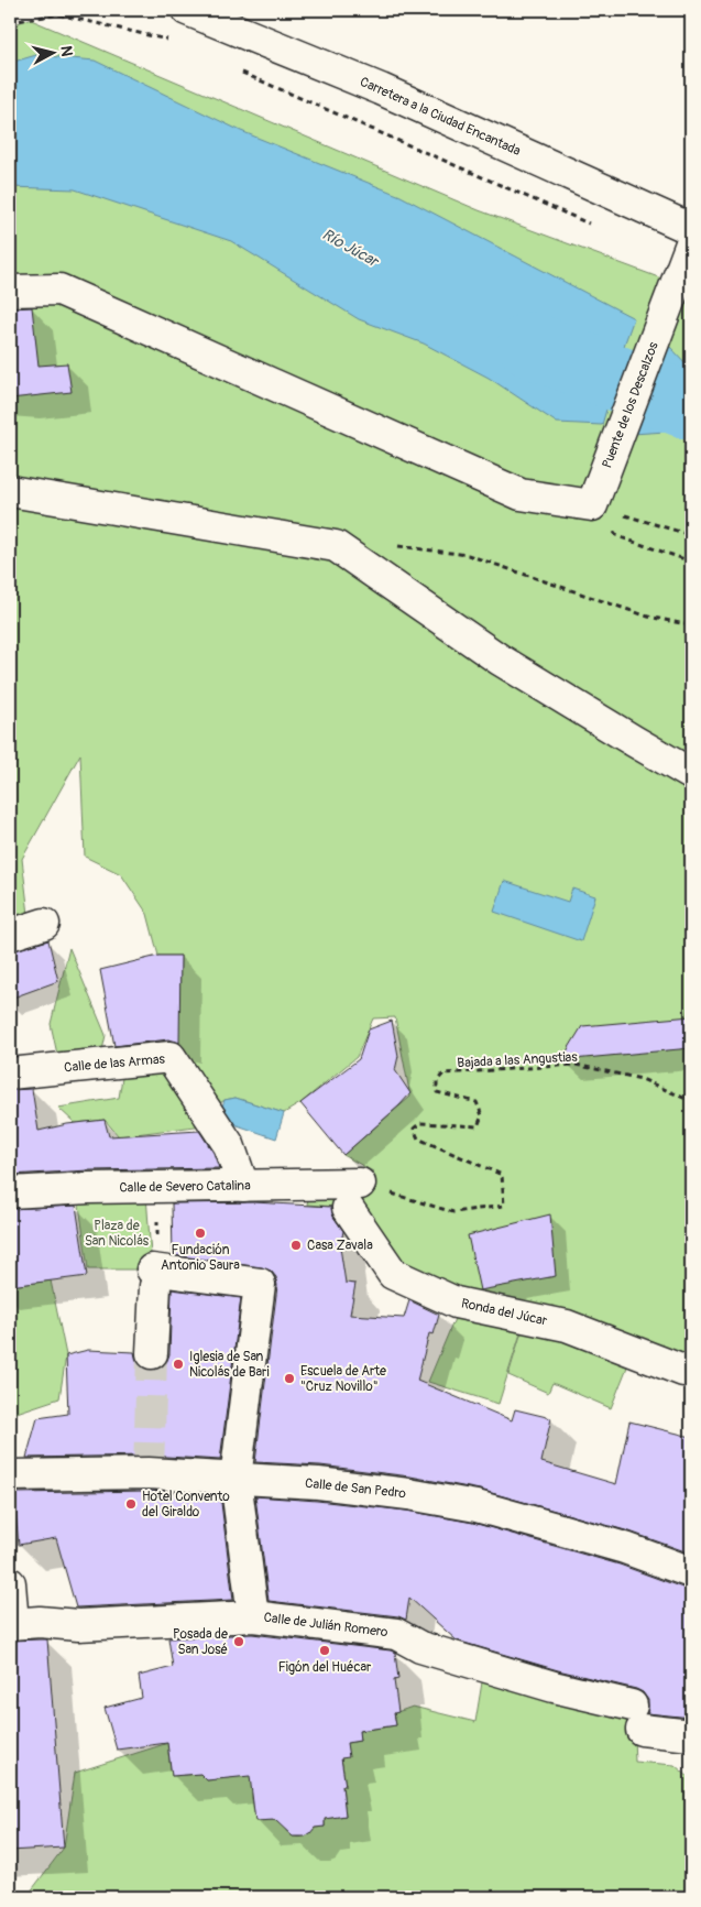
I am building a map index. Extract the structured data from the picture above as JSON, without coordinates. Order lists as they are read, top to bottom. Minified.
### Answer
{"streets":{"street":["Carretera a la Ciudad Encantada","Puente de los Descalzos","Calle de las Armas","Calle de Severo Catalina","Ronda del Júcar","Calle de San Pedro","Calle de Julián Romero"],"path":["Bajada a las Angustias"]},"crossings":[["Bajada a las Angustias","Calle de Severo Catalina"],["Bajada a las Angustias","Ronda del Júcar"],["Calle de las Armas","Calle de Severo Catalina"],["Calle de Severo Catalina","Ronda del Júcar"]],"water":["Río Júcar"],"parks":["Plaza de San Nicolás"],"places":["Fundación Antonio Saura","Casa Zavala","Iglesia de San Nicolás de Bari","Escuela de Arte \"Cruz Novillo\"","Hotel Convento del Giraldo","Posada de San José","Figón del Huécar"],"north":"right"}
